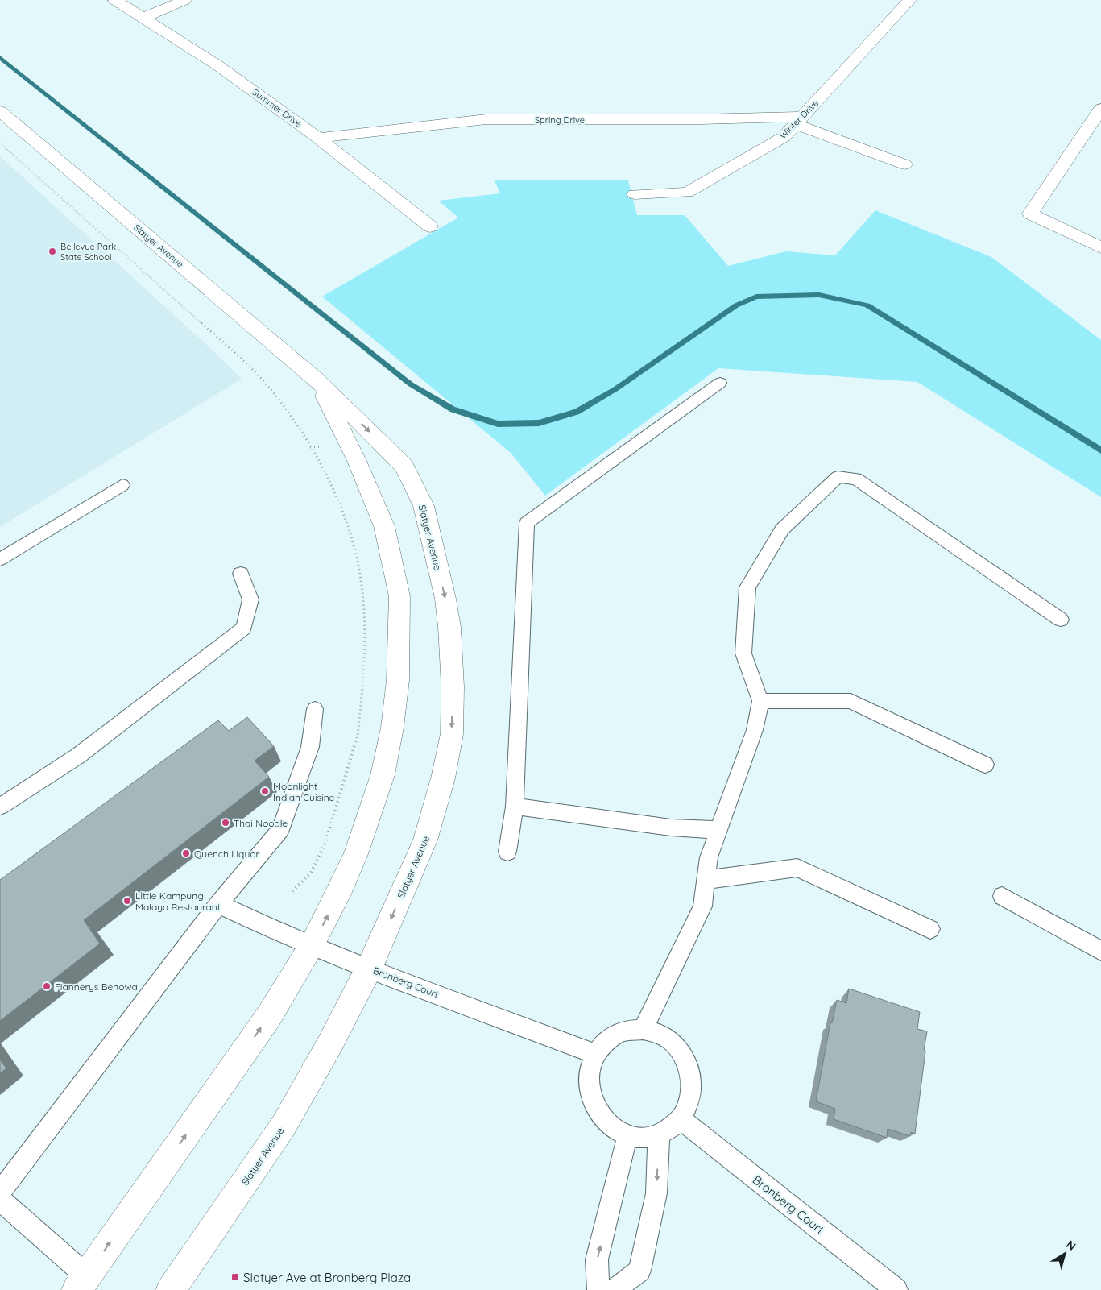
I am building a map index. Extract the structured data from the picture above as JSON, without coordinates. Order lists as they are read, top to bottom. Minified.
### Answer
{"streets":{"street":["Summer Drive","Winter Drive","Spring Drive","Slatyer Avenue"],"lane":["Bronberg Court"]},"crossings":[["Summer Drive","Spring Drive"],["Winter Drive","Spring Drive"],["Slatyer Avenue","Bronberg Court"]],"places":{"other":["Bellevue Park State School","Moonlight Indian Cuisine","Thai Noodle","Quench Liquor","Little Kampung Malaya Restaurant","Flannerys Benowa"],"transit":["Slatyer Ave at Bronberg Plaza"]},"north":"top right"}
